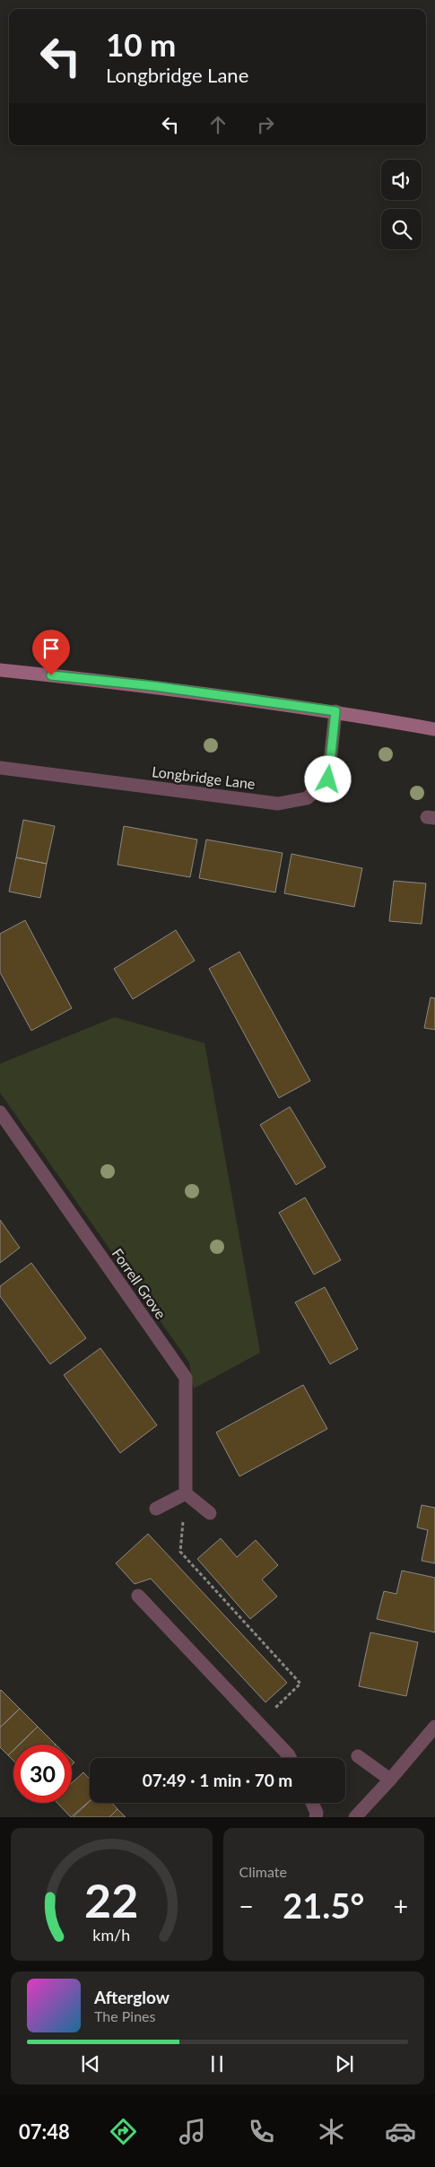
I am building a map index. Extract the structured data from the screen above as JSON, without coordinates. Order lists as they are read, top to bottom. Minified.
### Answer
{"streets":{"street":["Longbridge Lane","Forrell Grove"]},"page":{"turn":["10 m","Longbridge Lane"],"limit":"30","trip":"07:49 · 1 min · 70 m","tile":"Climate","heat":["−","21.5°","+"],"song":["Afterglow","The Pines"],"tabs":"07:48","gauge":["22","km/h"]}}
